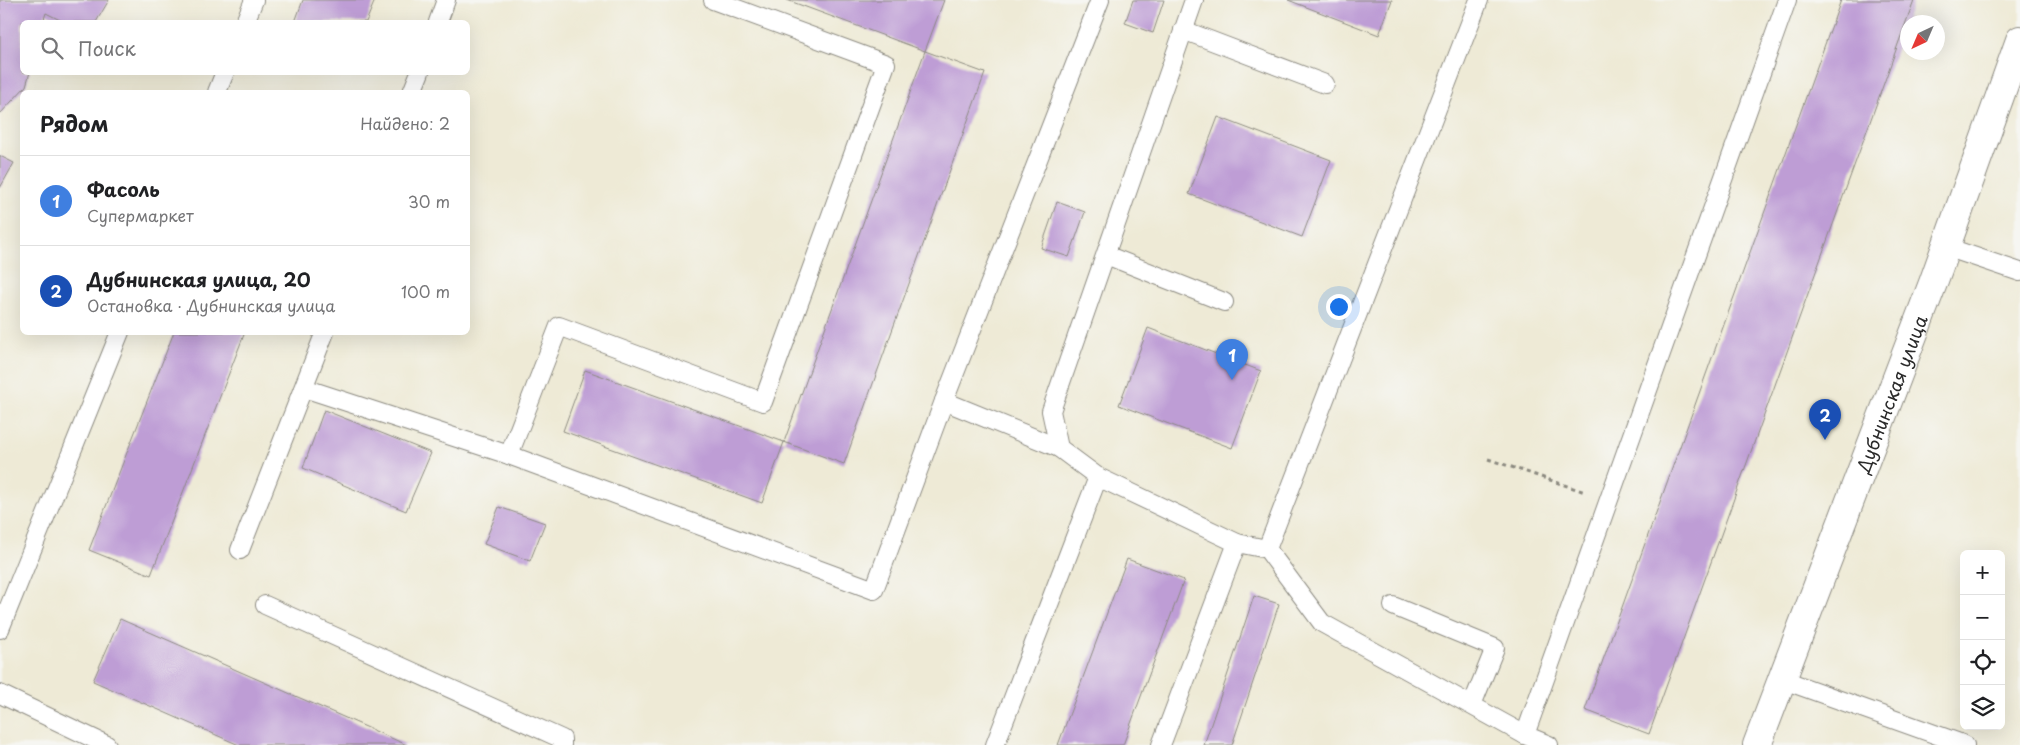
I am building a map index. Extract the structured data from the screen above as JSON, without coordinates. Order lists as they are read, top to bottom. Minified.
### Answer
{"streets":{"main road":["Дубнинская улица"]},"north":"bottom left","page":{"search":"Поиск","heading":["Рядом","Найдено: 2"],"list":[{"mark":"1","name":"Фасоль","note":"Супермаркет","value":"30 m"},{"mark":"2","name":"Дубнинская улица, 20","note":"Остановка · Дубнинская улица","value":"100 m"}],"pins":["1","2"],"map_buttons":["+","−"]}}
